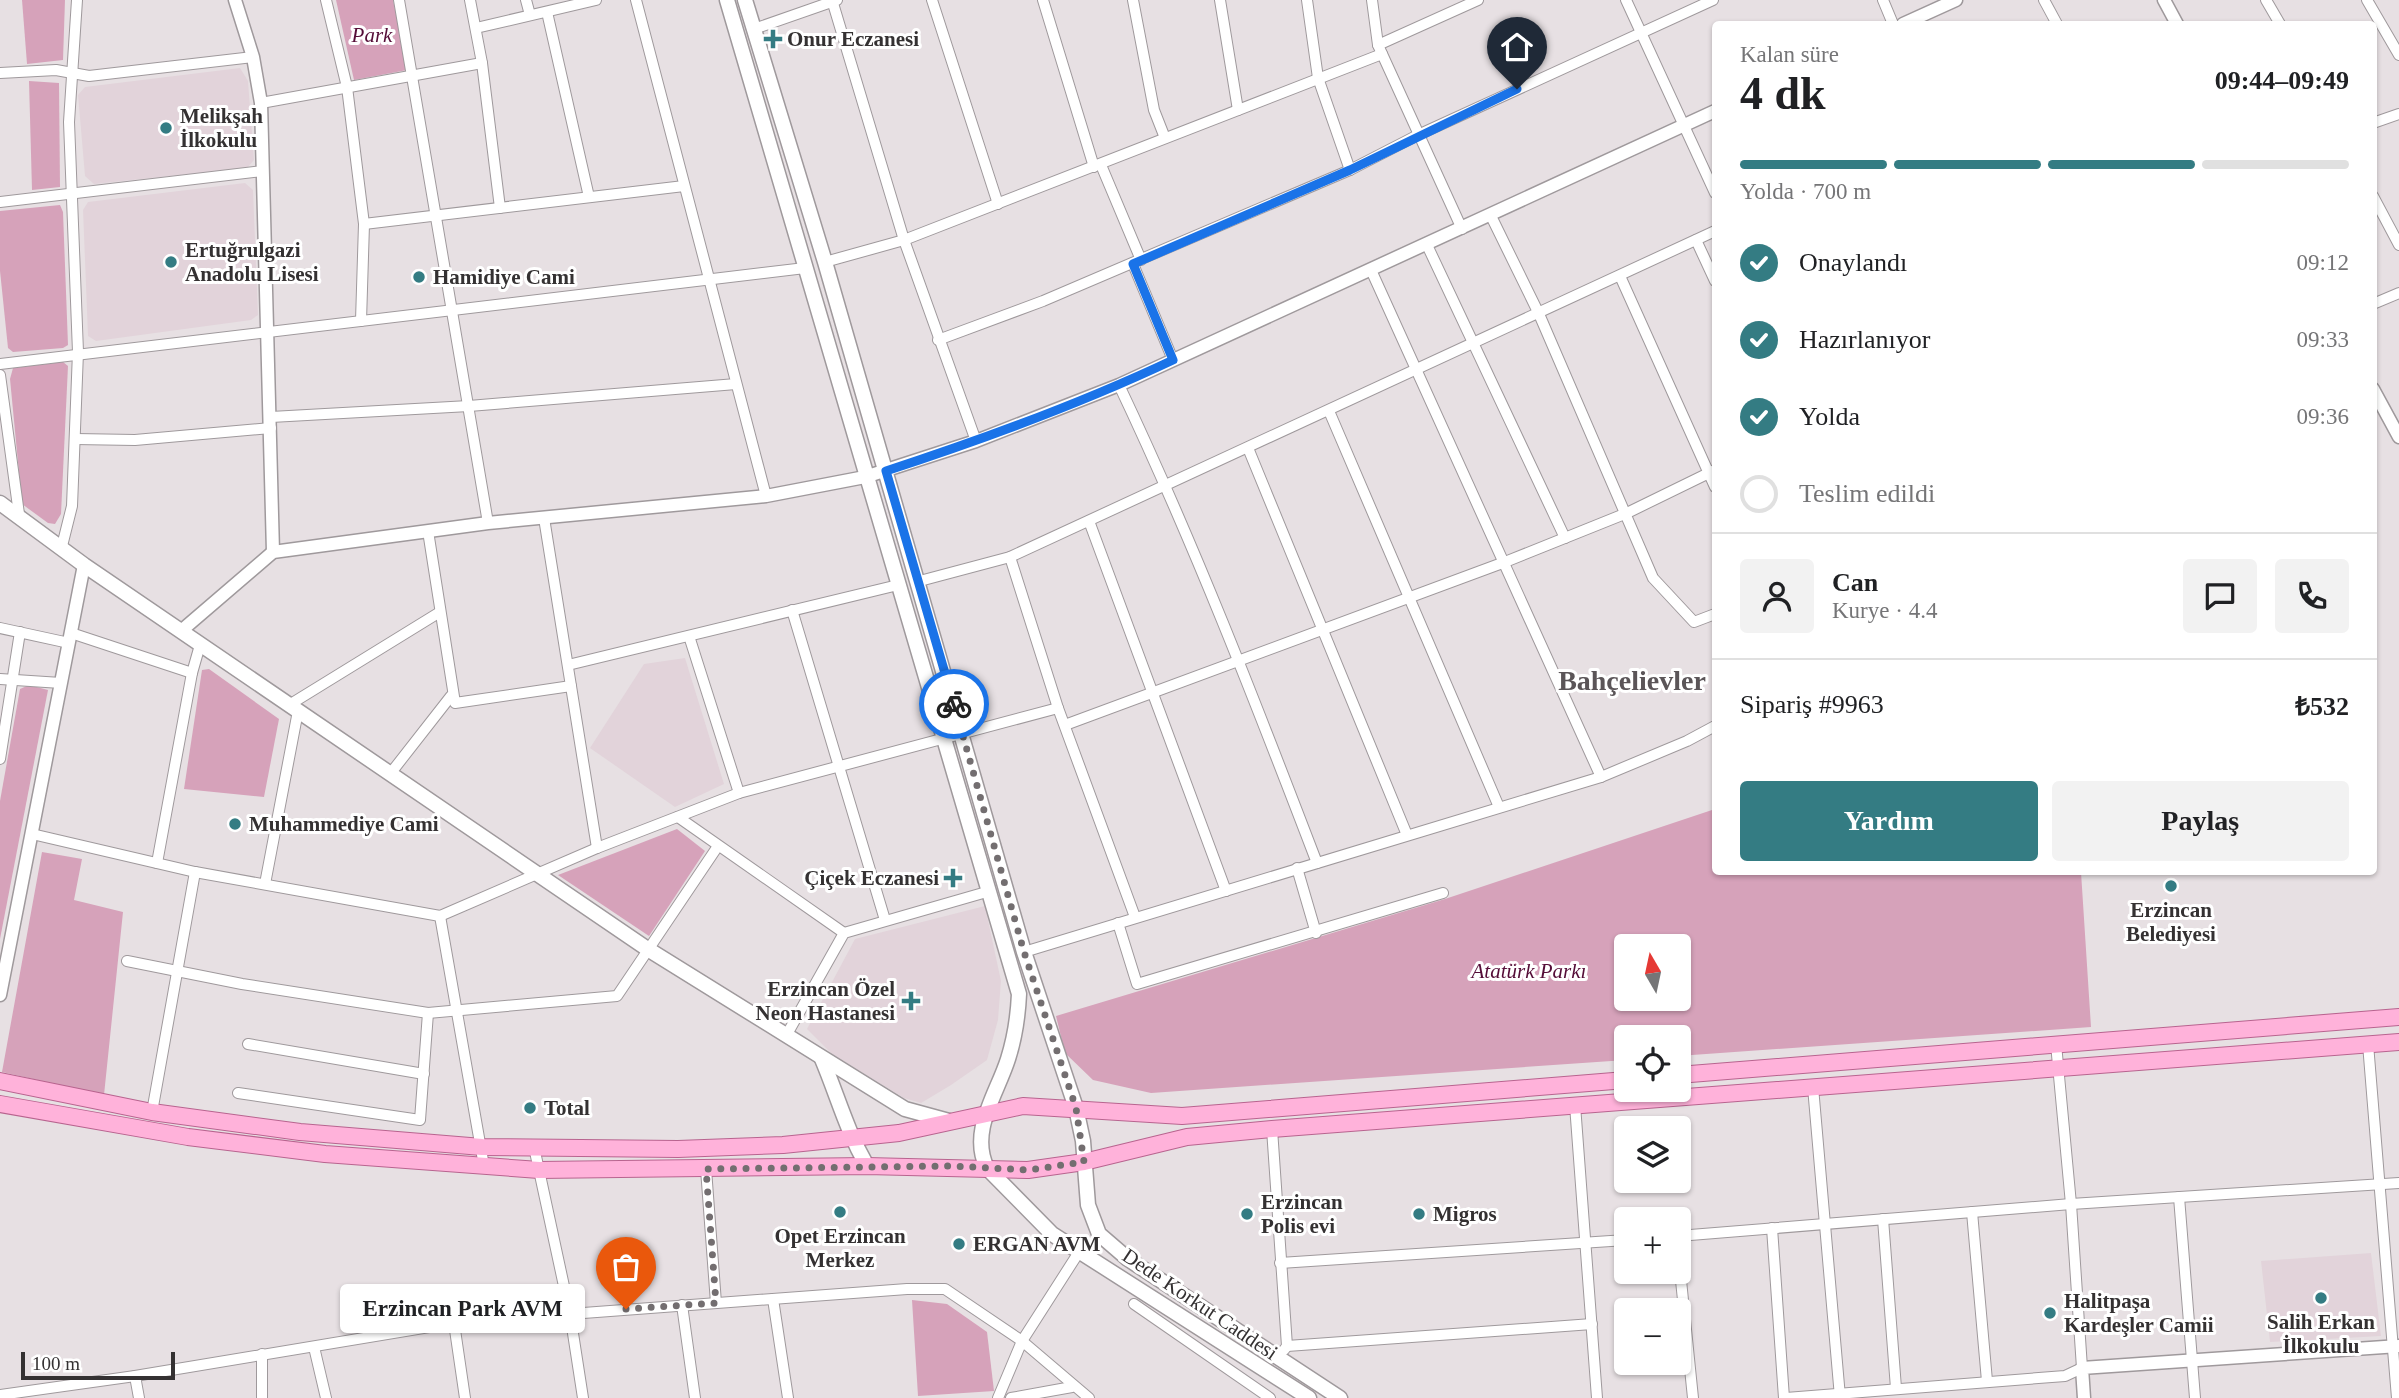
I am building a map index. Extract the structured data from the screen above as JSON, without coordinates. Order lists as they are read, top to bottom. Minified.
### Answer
{"streets":{"main road":["Dede Korkut Caddesi"]},"districts":["Bahçelievler"],"parks":["Park","Atatürk Parkı"],"places":{"health":["Onur Eczanesi","Çiçek Eczanesi","Erzincan Özel Neon Hastanesi"],"other":["Melikşah İlkokulu","Ertuğrulgazi Anadolu Lisesi","Hamidiye Cami","Muhammediye Cami","Erzincan Belediyesi","Total","Opet Erzincan Merkez","Erzincan Polis evi","Migros","ERGAN AVM","Salih Erkan İlkokulu","Erzincan Park AVM","Halitpaşa Kardeşler Camii"]},"scale_bar":"100 m","north":"top","page":{"heading":["4 dk","Kalan süre","09:44–09:49"],"panel":["Can","Kurye · 4.4","Sipariş #9963","₺532"],"bar":"Yolda · 700 m","list":[["Onaylandı","09:12"],["Hazırlanıyor","09:33"],["Yolda","09:36"],"Teslim edildi"],"buttons":["Yardım","Paylaş"],"map_buttons":["+","−"],"bubble":"Erzincan Park AVM","scale":"100 m"}}
